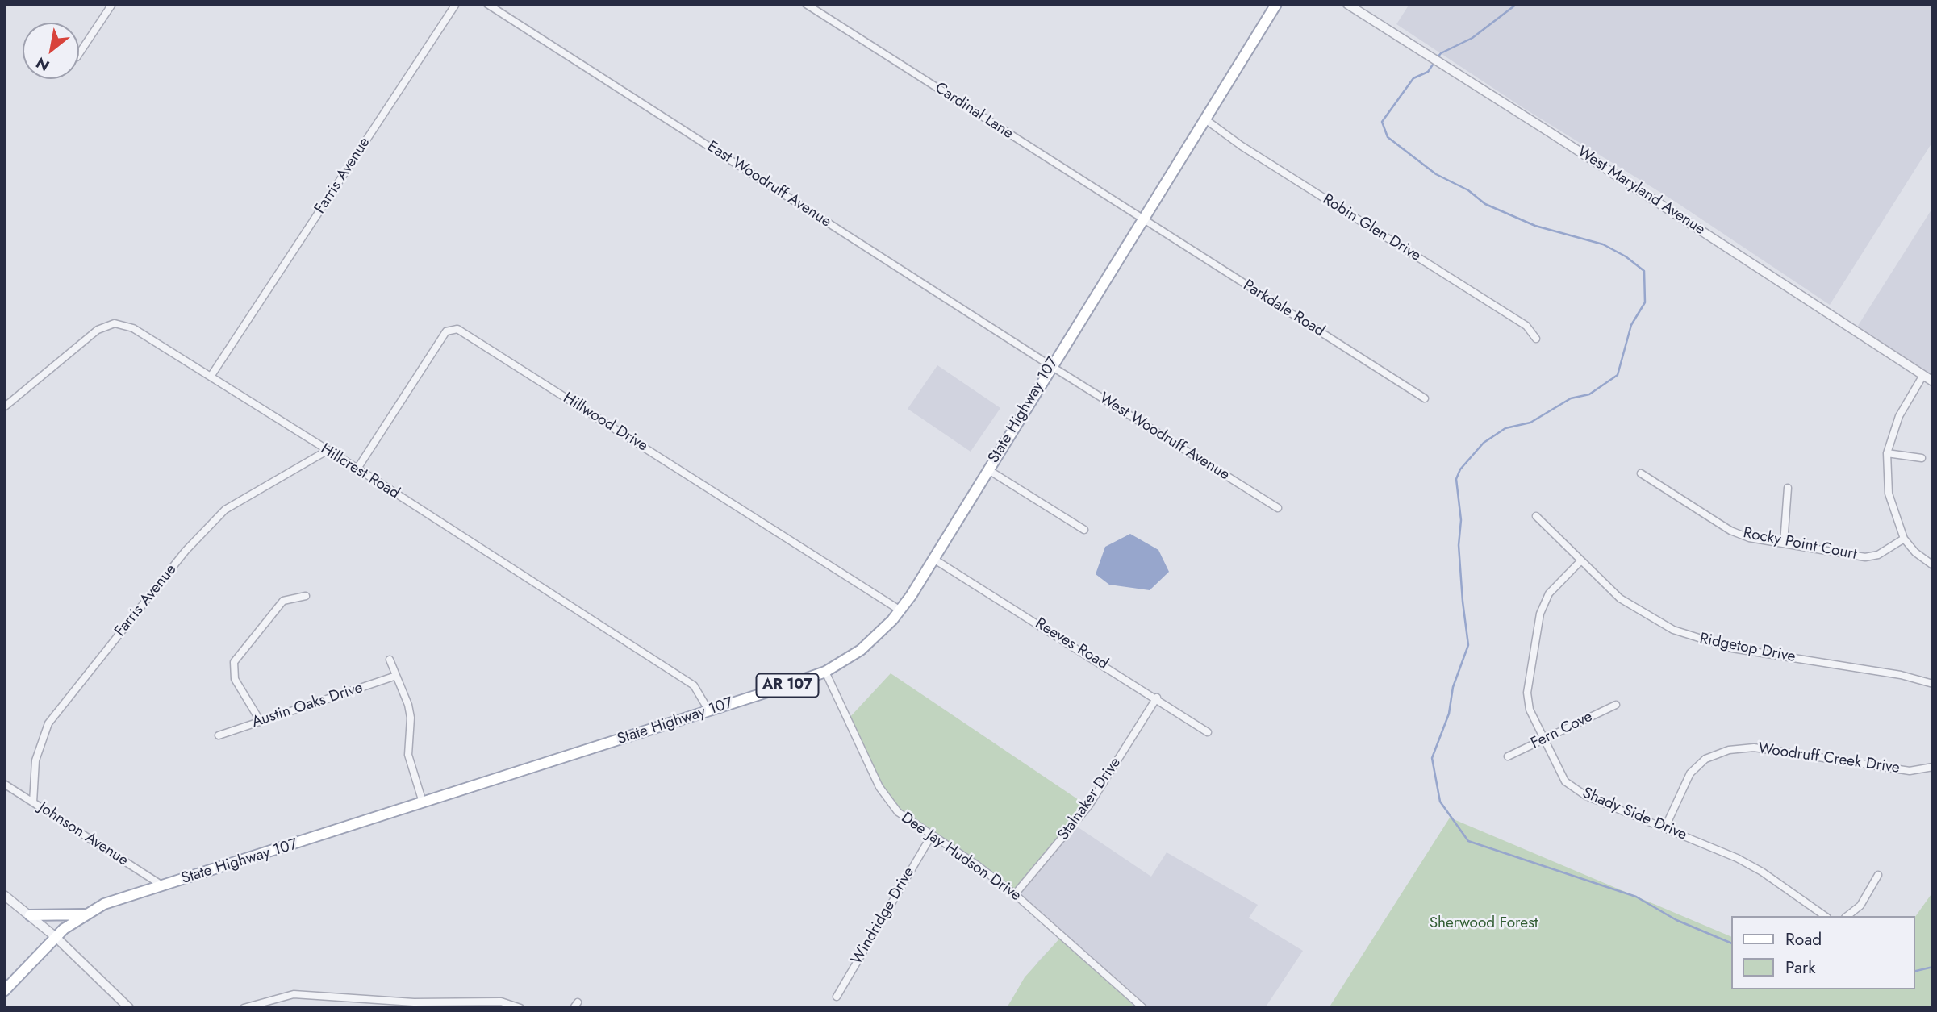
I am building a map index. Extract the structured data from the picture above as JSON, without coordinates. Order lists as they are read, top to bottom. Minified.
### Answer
{"streets":{"main road":["State Highway 107","AR 107"],"street":["Cardinal Lane","Farris Avenue","East Woodruff Avenue","West Maryland Avenue","Robin Glen Drive","Parkdale Road","Hillwood Drive","West Woodruff Avenue","Hillcrest Road","Rocky Point Court","Reeves Road","Ridgetop Drive","Austin Oaks Drive","Fern Cove","Woodruff Creek Drive","Stalnaker Drive","Shady Side Drive","Johnson Avenue","Dee Jay Hudson Drive","Windridge Drive"]},"crossings":[["Cardinal Lane","Parkdale Road"],["Cardinal Lane","State Highway 107"],["Farris Avenue","Hillcrest Road"],["Farris Avenue","Johnson Avenue"],["East Woodruff Avenue","State Highway 107"],["East Woodruff Avenue","West Woodruff Avenue"],["Robin Glen Drive","State Highway 107"],["Parkdale Road","State Highway 107"],["State Highway 107","Hillwood Drive"],["State Highway 107","West Woodruff Avenue"],["State Highway 107","Hillcrest Road"],["State Highway 107","Reeves Road"],["State Highway 107","Johnson Avenue"],["State Highway 107","Dee Jay Hudson Drive"],["Hillwood Drive","Hillcrest Road"],["Reeves Road","Stalnaker Drive"],["Ridgetop Drive","Shady Side Drive"],["Fern Cove","Shady Side Drive"],["Woodruff Creek Drive","Shady Side Drive"],["Stalnaker Drive","Dee Jay Hudson Drive"],["Dee Jay Hudson Drive","Windridge Drive"]],"parks":["Sherwood Forest"],"legend":["Road","Park"],"north":"bottom left"}
